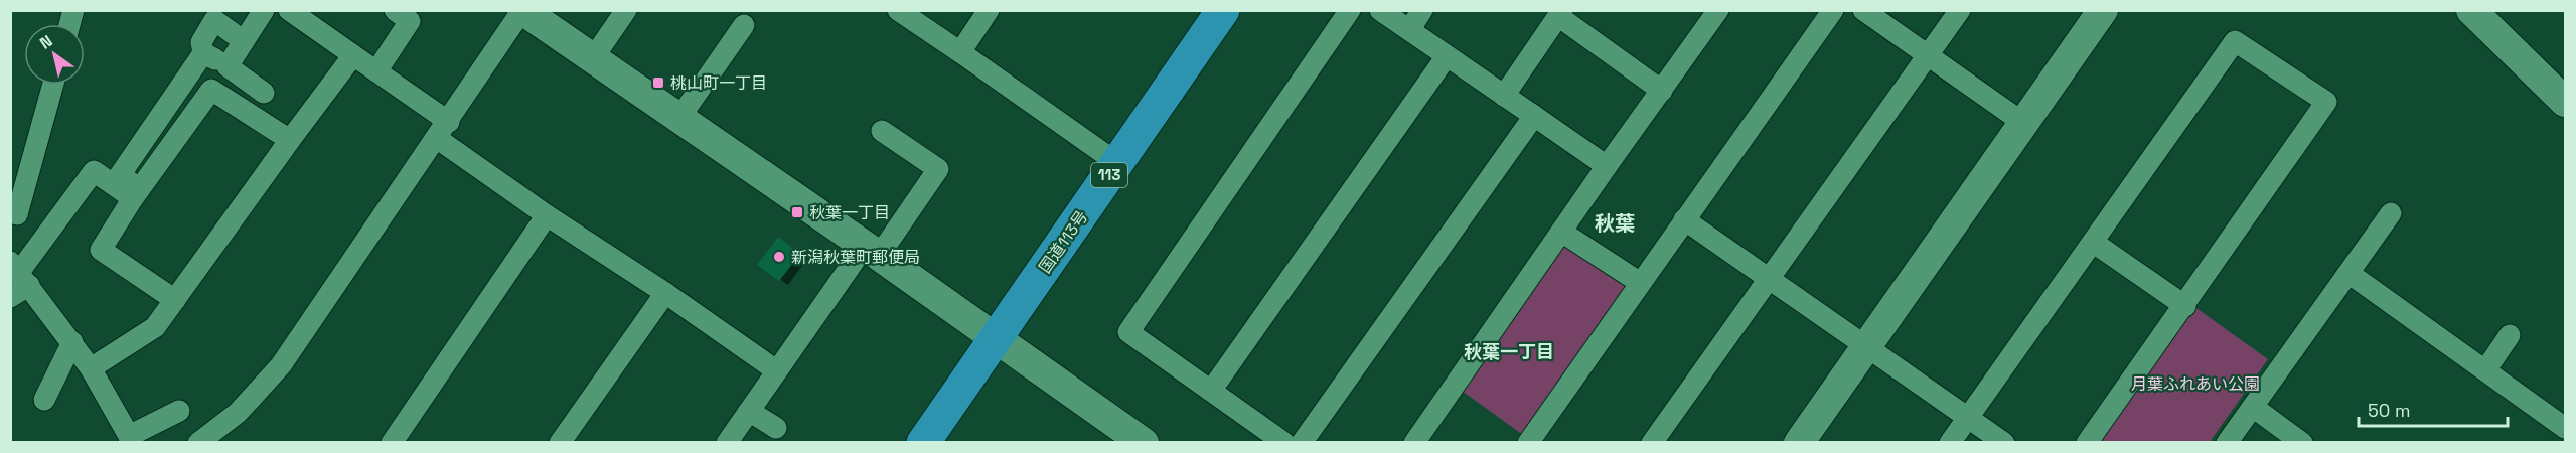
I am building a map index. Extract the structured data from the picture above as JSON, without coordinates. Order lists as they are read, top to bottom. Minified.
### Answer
{"streets":{"highway":["113","国道113号"]},"districts":["秋葉","秋葉一丁目"],"parks":["月葉ふれあい公園"],"places":{"transit":["桃山町一丁目","秋葉一丁目"],"other":["新潟秋葉町郵便局"]},"scale_bar":"50 m","north":"top left"}
